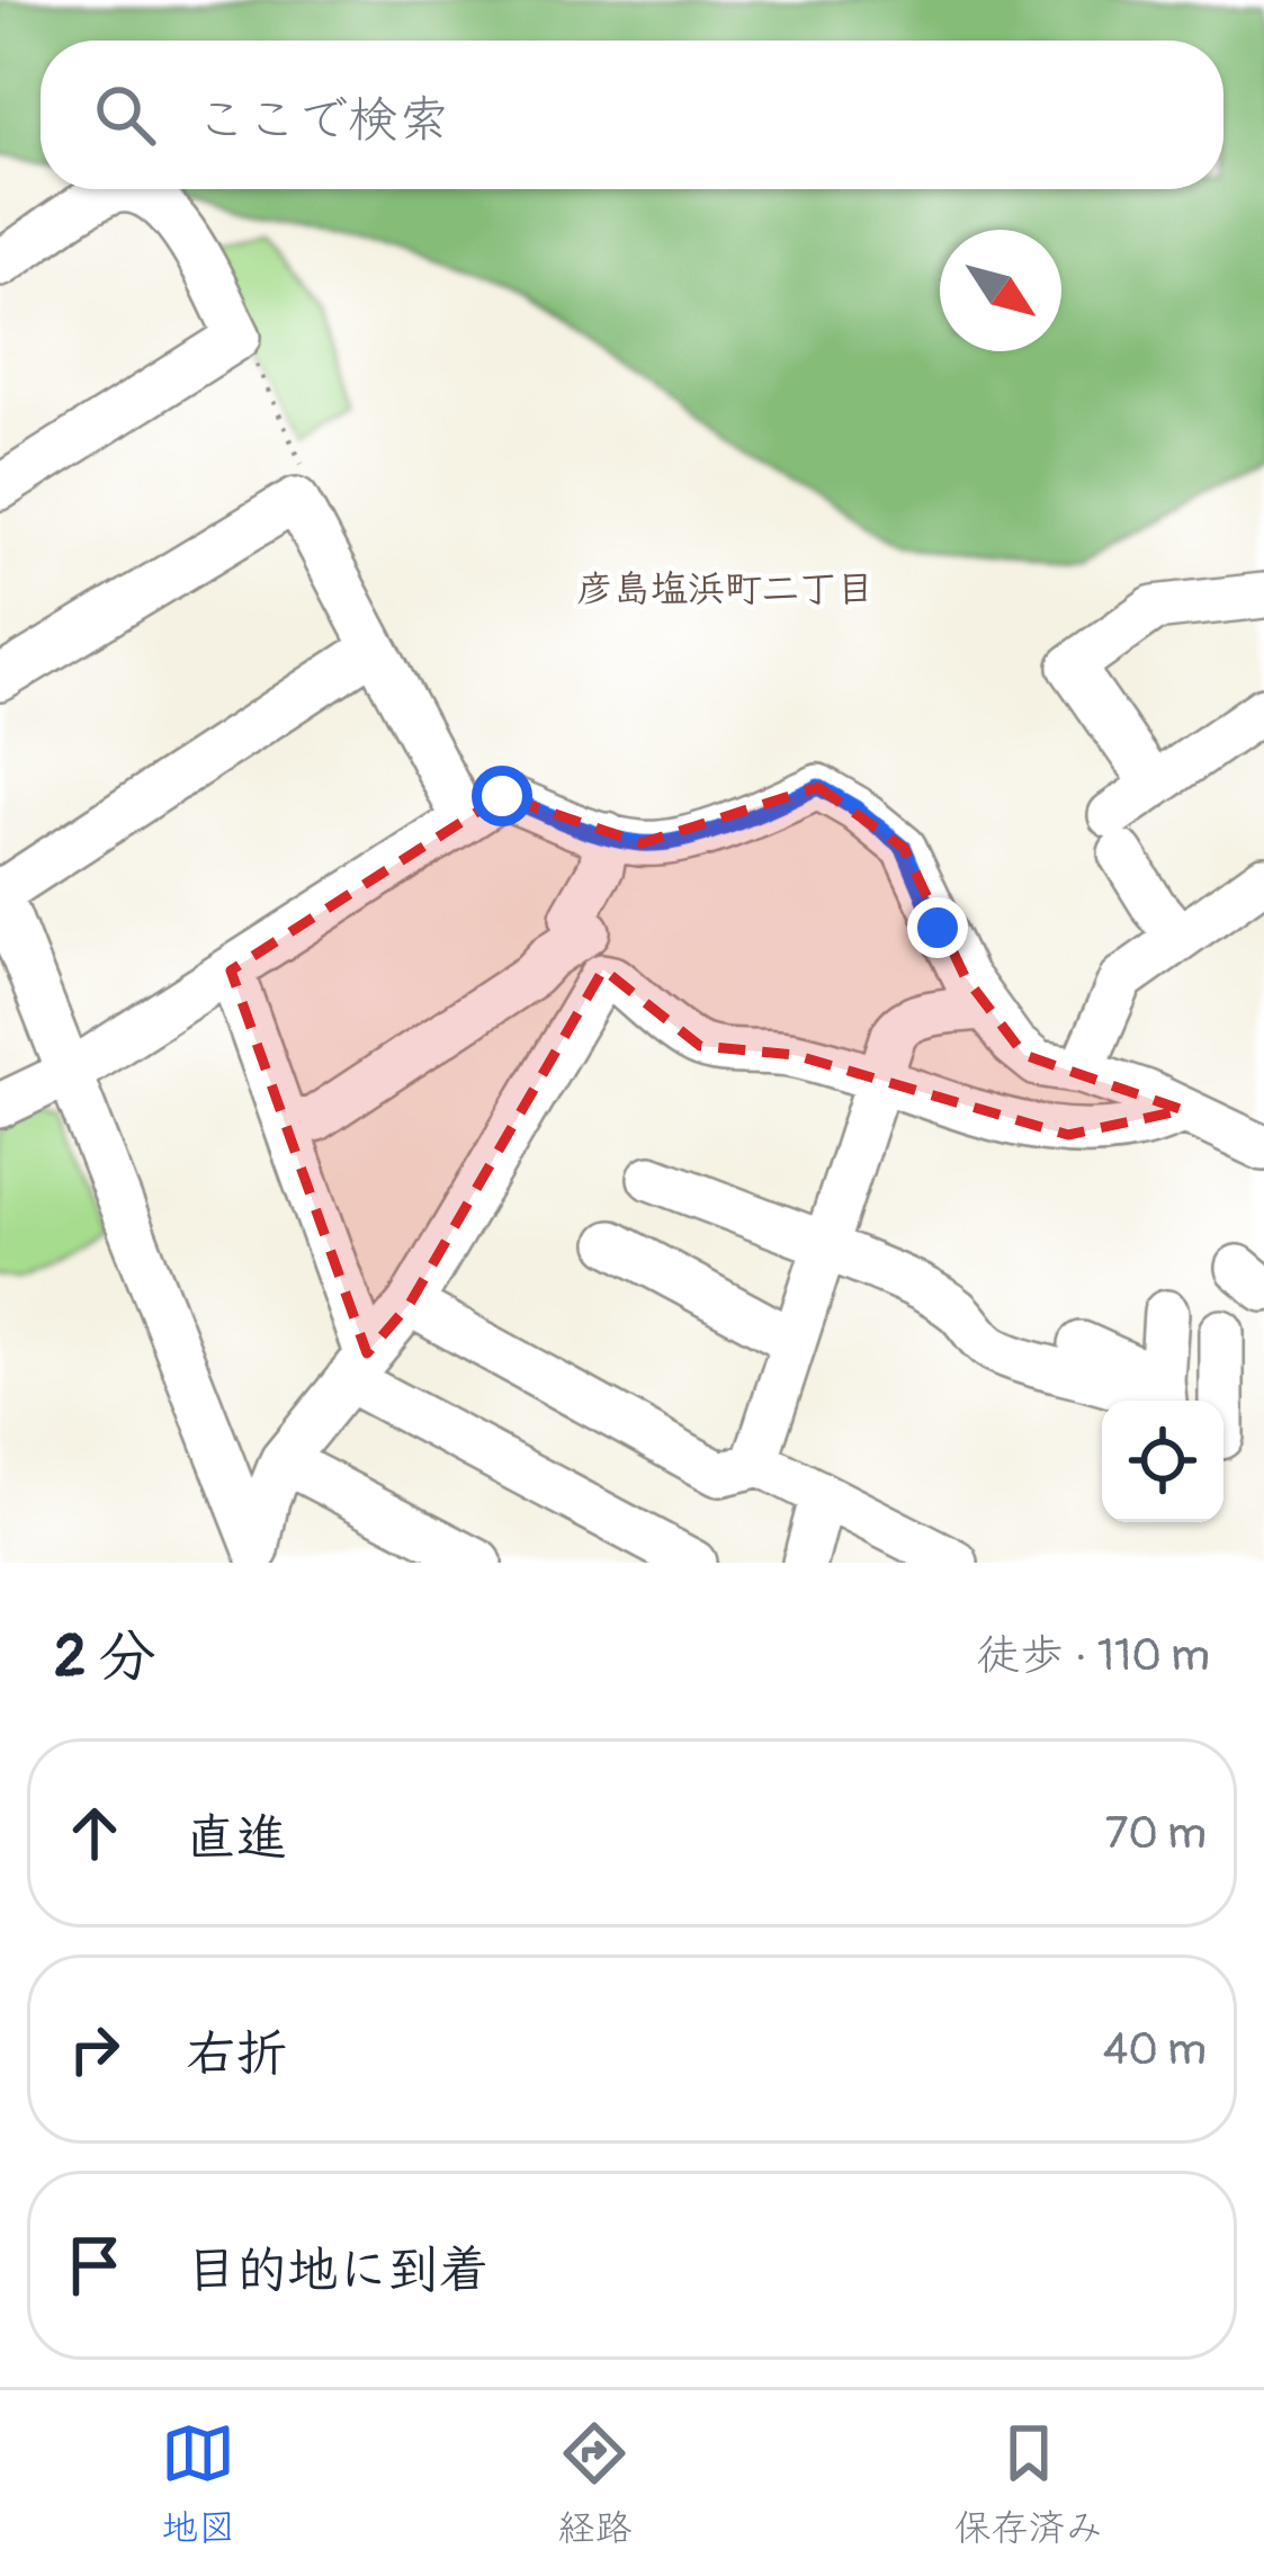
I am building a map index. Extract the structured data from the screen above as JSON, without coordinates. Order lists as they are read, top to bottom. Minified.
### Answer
{"districts":["彦島塩浜町二丁目"],"north":"bottom right","page":{"search":"ここで検索","heading":["2 分","徒歩 · 110 m"],"list":[["直進","70 m"],["右折","40 m"],"目的地に到着"],"nav":["地図","経路","保存済み"]}}
